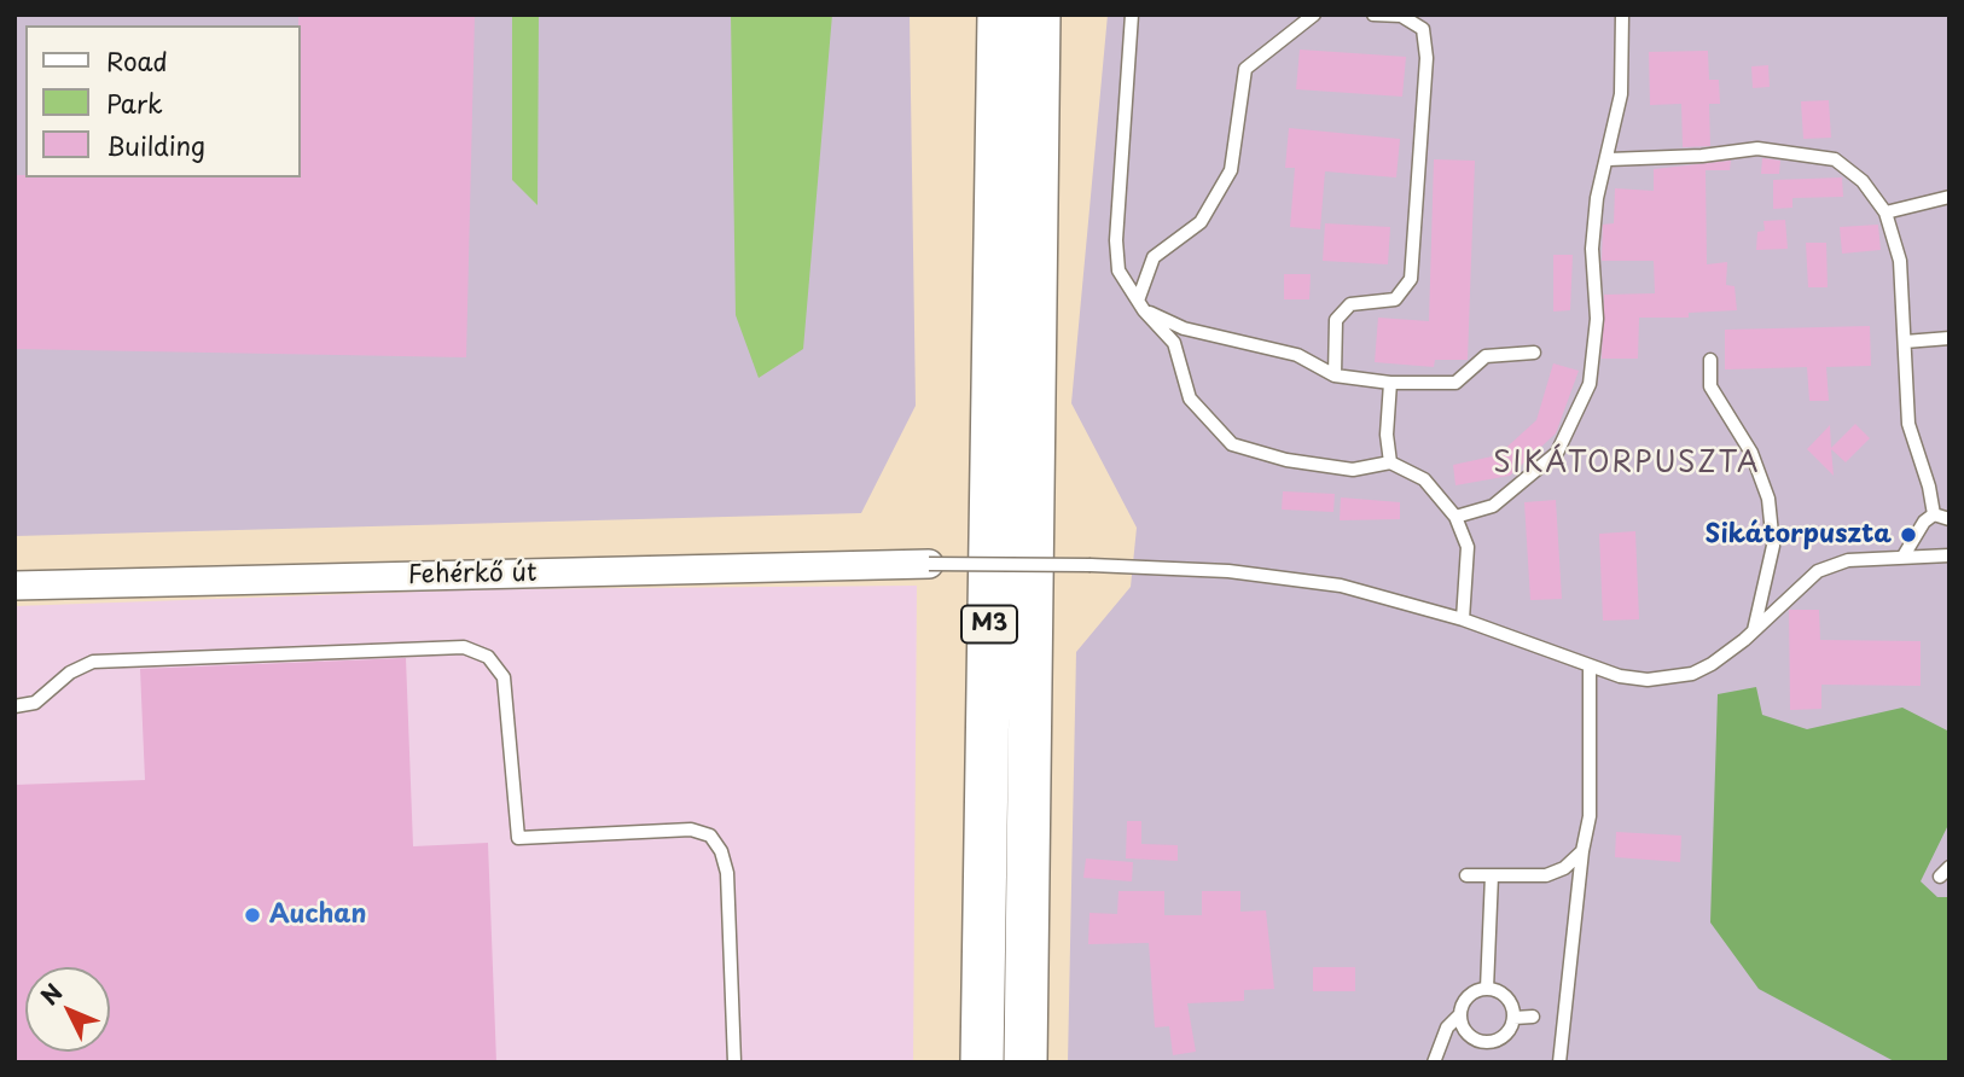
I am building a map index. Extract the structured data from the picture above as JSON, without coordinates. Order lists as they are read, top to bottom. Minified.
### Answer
{"streets":{"highway":["M3"],"street":["Fehérkő út"]},"districts":["SIKÁTORPUSZTA"],"places":["Sikátorpuszta","Auchan"],"legend":["Road","Park","Building"],"north":"top left"}
